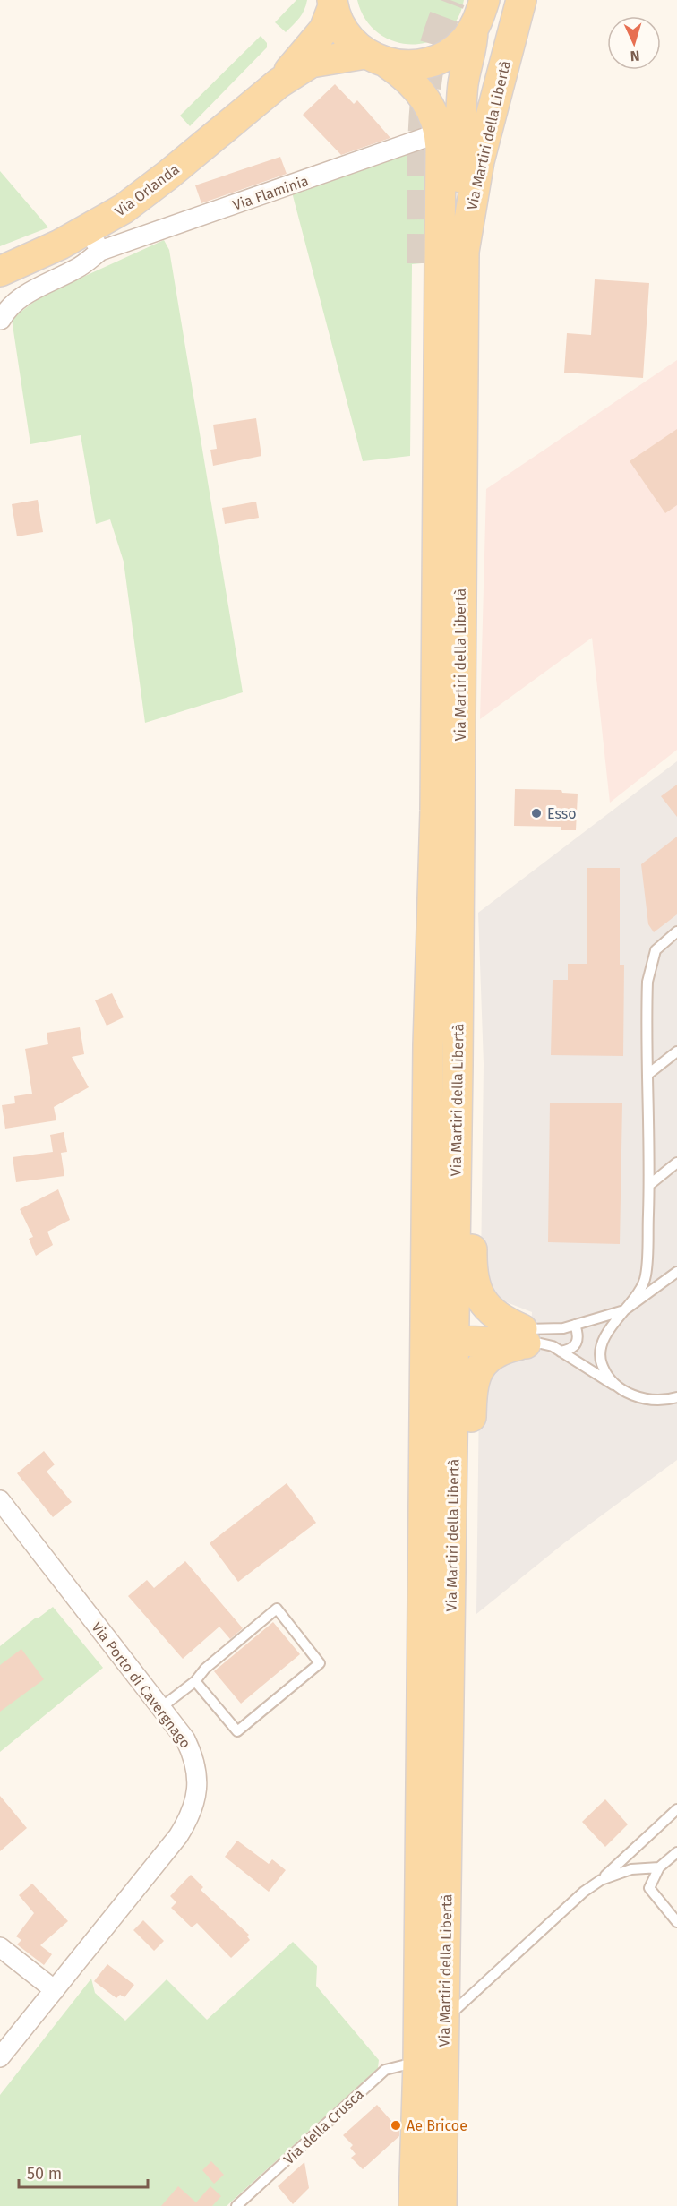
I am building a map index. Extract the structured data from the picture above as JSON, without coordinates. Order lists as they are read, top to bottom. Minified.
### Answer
{"streets":{"main road":["Via Martiri della Libertà","Via Orlanda"],"street":["Via Flaminia","Via Porto di Cavergnago"],"lane":["Via della Crusca"]},"crossings":[["Via Martiri della Libertà","Via Orlanda"],["Via Martiri della Libertà","Via Flaminia"],["Via Martiri della Libertà","Via della Crusca"],["Via Orlanda","Via Flaminia"]],"places":["Esso","Ae Bricoe"],"scale_bar":"50 m","north":"bottom"}
